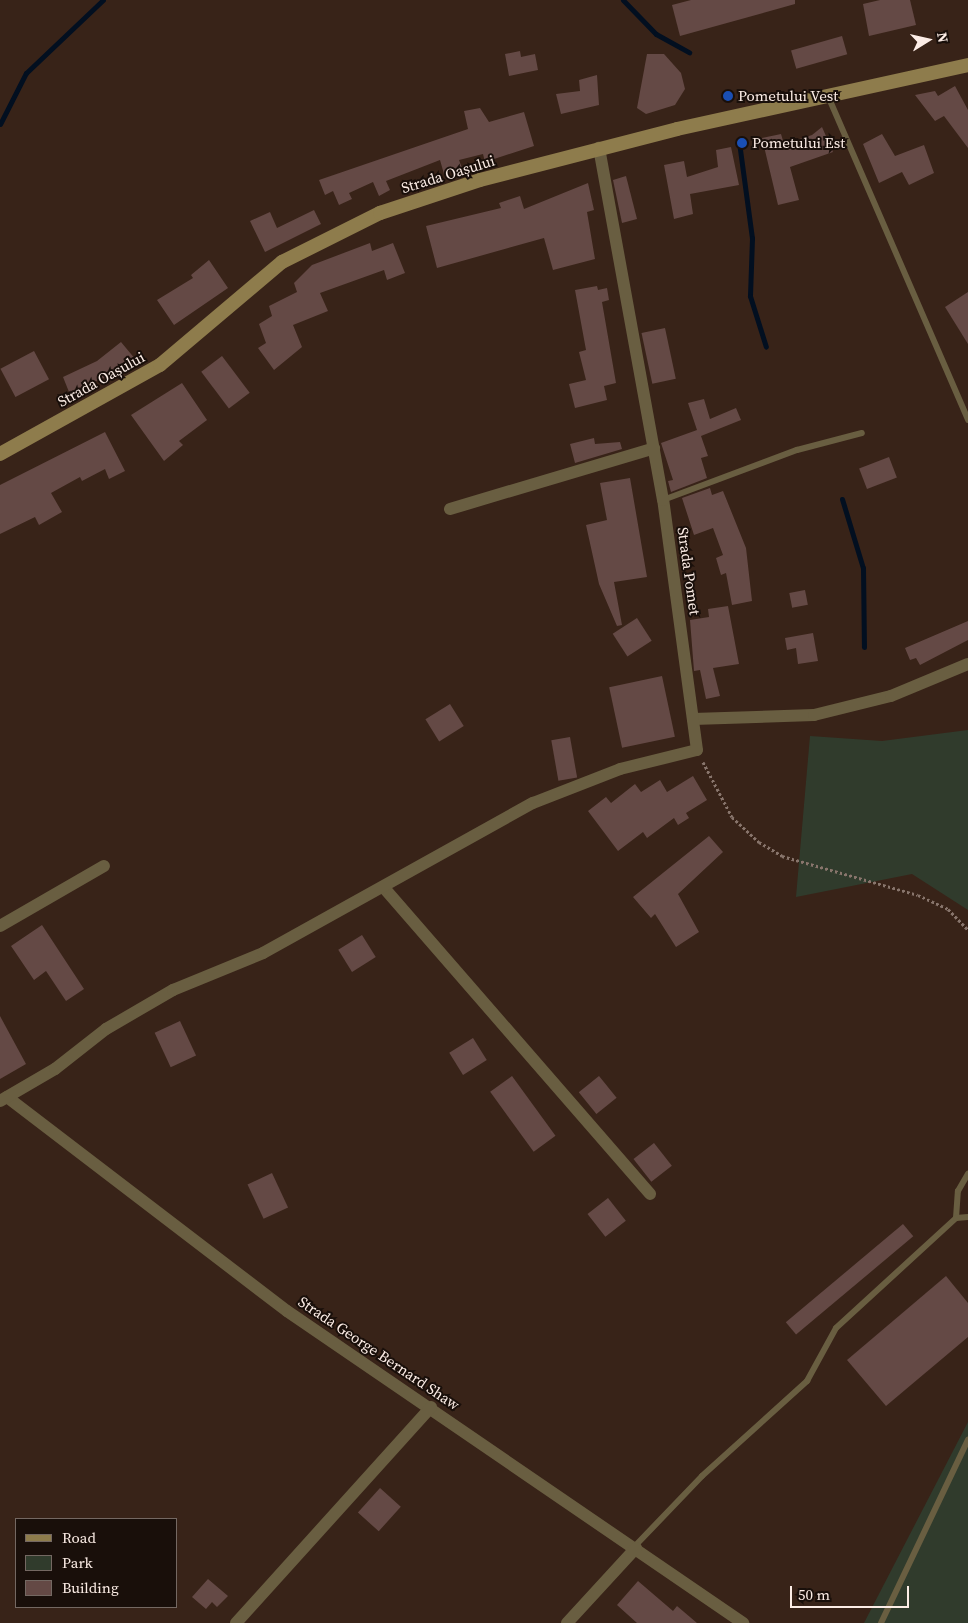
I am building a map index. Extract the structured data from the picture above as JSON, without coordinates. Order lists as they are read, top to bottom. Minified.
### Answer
{"streets":{"main road":["Strada Oașului"],"street":["Strada Pomet","Strada George Bernard Shaw"]},"crossings":[["Strada Oașului","Strada Pomet"]],"places":["Pometului Vest","Pometului Est"],"legend":["Road","Park","Building"],"scale_bar":"50 m","north":"right"}
